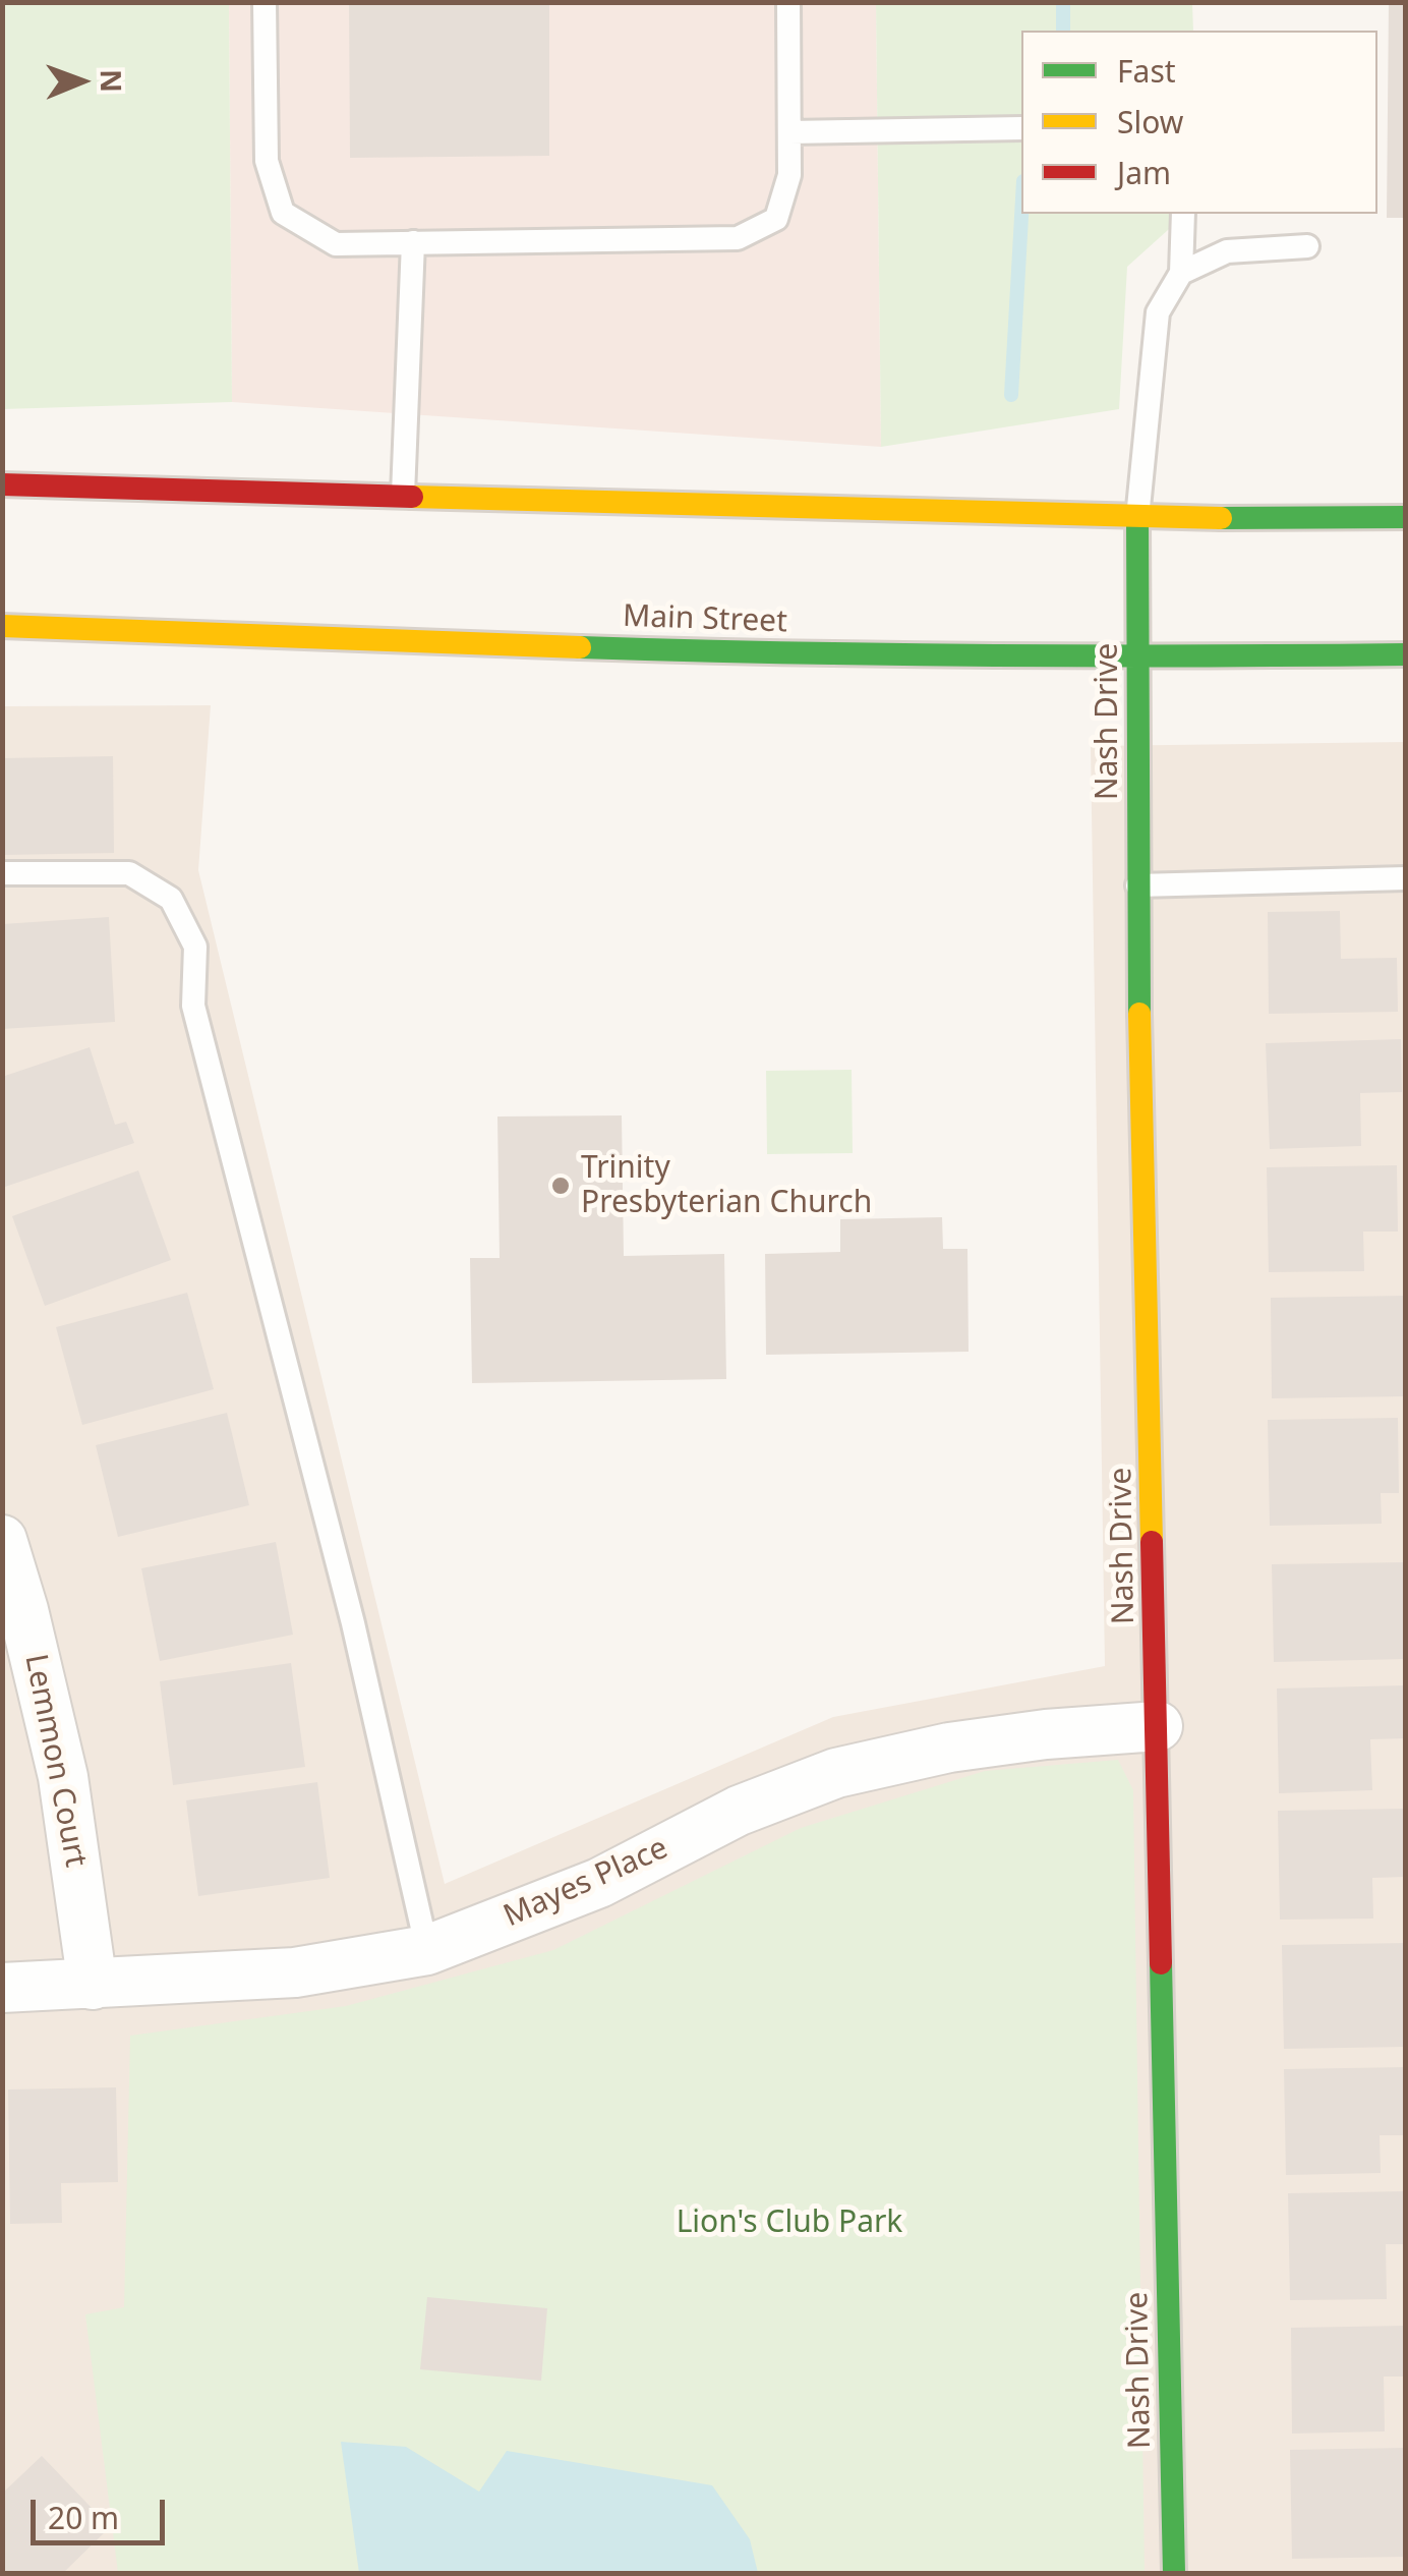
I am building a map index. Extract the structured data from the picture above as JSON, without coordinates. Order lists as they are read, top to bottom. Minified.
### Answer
{"streets":{"main road":["Main Street","Nash Drive"],"street":["Lemmon Court","Mayes Place"]},"crossings":[["Main Street","Nash Drive"],["Nash Drive","Mayes Place"],["Lemmon Court","Mayes Place"]],"parks":["Lion's Club Park"],"places":["Trinity Presbyterian Church"],"legend":["Fast","Slow","Jam"],"scale_bar":"20 m","north":"right"}
